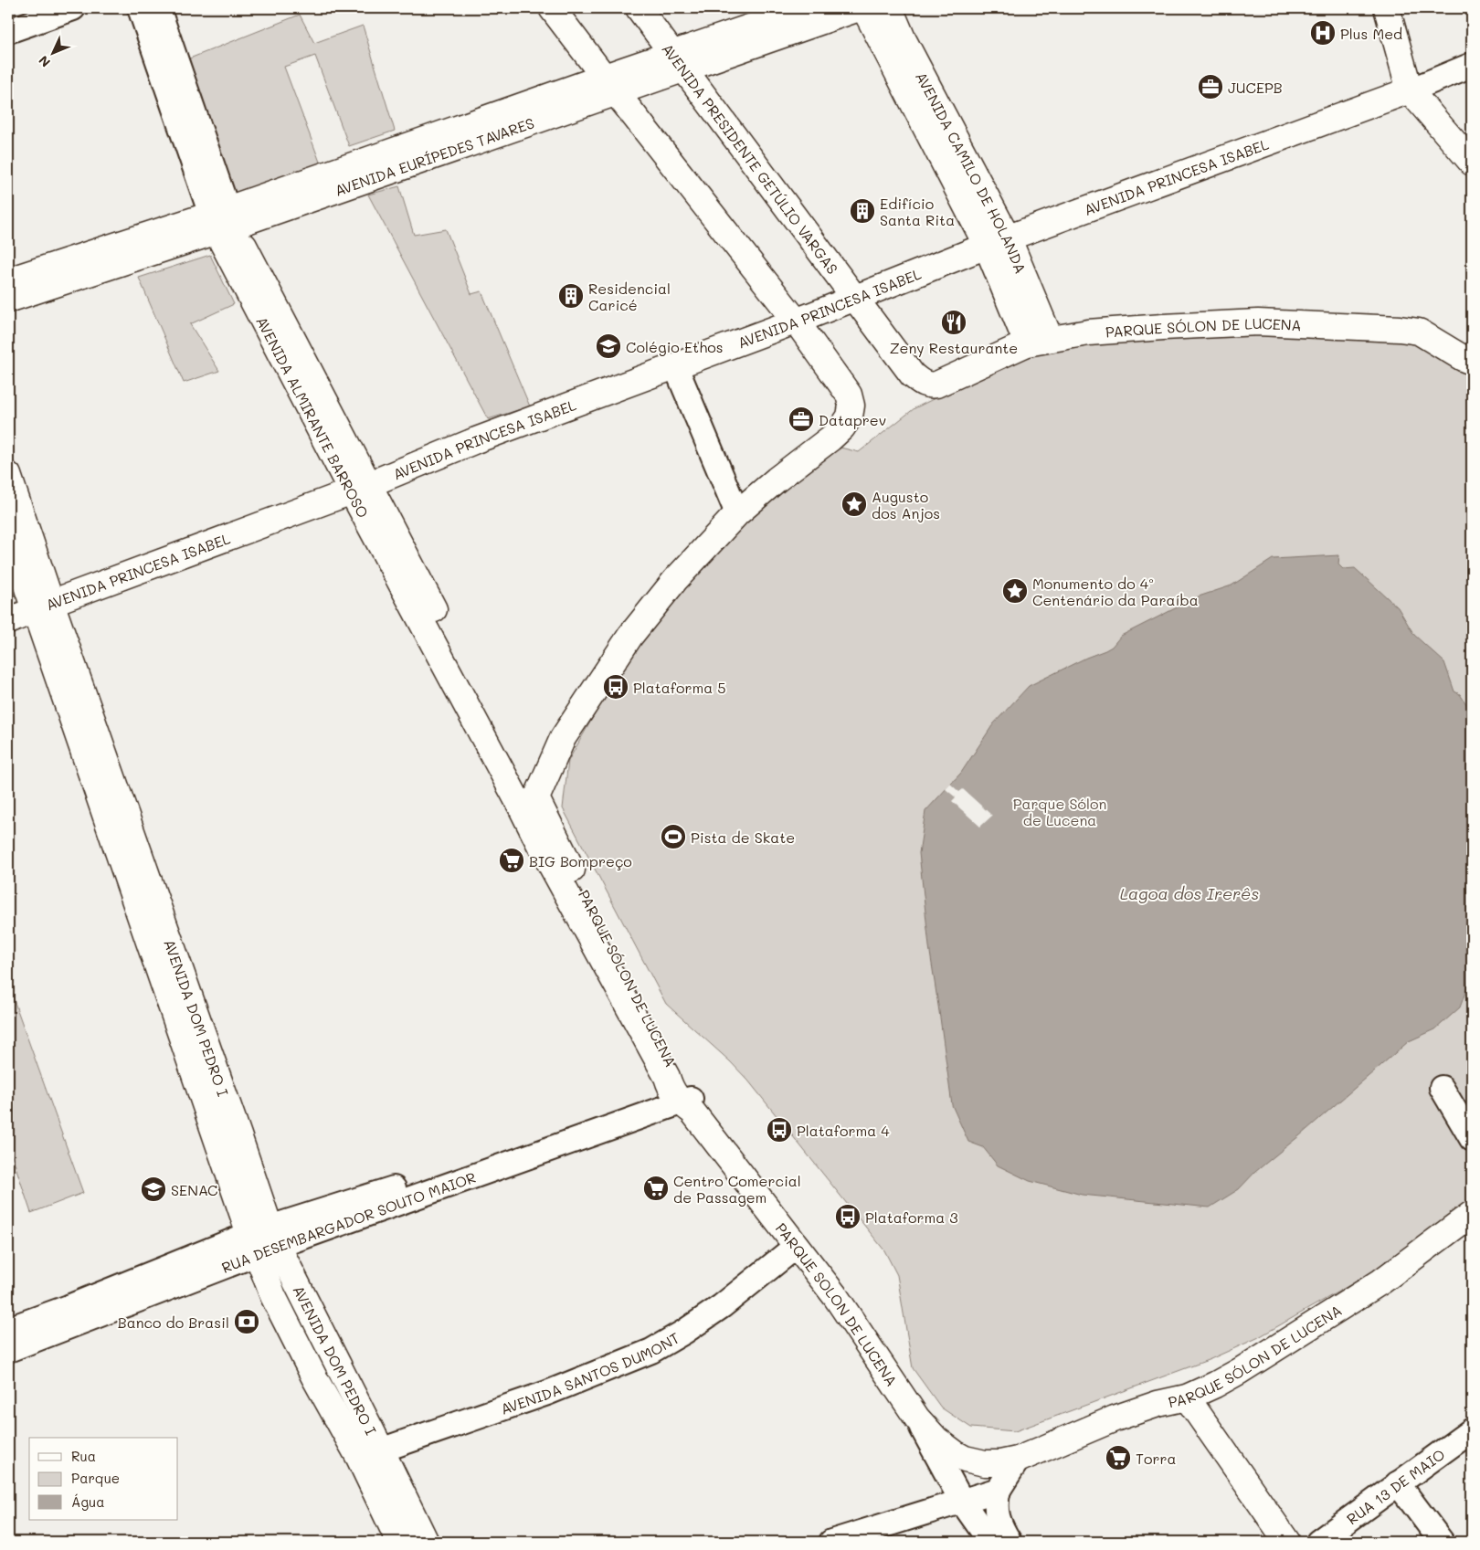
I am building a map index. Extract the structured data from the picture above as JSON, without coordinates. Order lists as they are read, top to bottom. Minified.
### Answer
{"streets":{"main road":["AVENIDA EURÍPEDES TAVARES","AVENIDA PRESIDENTE GETÚLIO VARGAS","AVENIDA CAMILO DE HOLANDA","AVENIDA PRINCESA ISABEL","PARQUE SÓLON DE LUCENA","AVENIDA ALMIRANTE BARROSO","AVENIDA DOM PEDRO I","PARQUE SOLON DE LUCENA"],"street":["RUA DESEMBARGADOR SOUTO MAIOR","AVENIDA SANTOS DUMONT","RUA 13 DE MAIO"]},"crossings":[["AVENIDA EURÍPEDES TAVARES","AVENIDA PRESIDENTE GETÚLIO VARGAS"],["AVENIDA EURÍPEDES TAVARES","AVENIDA ALMIRANTE BARROSO"],["AVENIDA PRESIDENTE GETÚLIO VARGAS","AVENIDA PRINCESA ISABEL"],["AVENIDA PRESIDENTE GETÚLIO VARGAS","PARQUE SÓLON DE LUCENA"],["AVENIDA CAMILO DE HOLANDA","AVENIDA PRINCESA ISABEL"],["AVENIDA CAMILO DE HOLANDA","PARQUE SÓLON DE LUCENA"],["AVENIDA PRINCESA ISABEL","AVENIDA ALMIRANTE BARROSO"],["AVENIDA PRINCESA ISABEL","AVENIDA DOM PEDRO I"],["PARQUE SÓLON DE LUCENA","AVENIDA ALMIRANTE BARROSO"],["PARQUE SÓLON DE LUCENA","RUA DESEMBARGADOR SOUTO MAIOR"],["PARQUE SÓLON DE LUCENA","PARQUE SOLON DE LUCENA"],["AVENIDA DOM PEDRO I","RUA DESEMBARGADOR SOUTO MAIOR"],["AVENIDA DOM PEDRO I","AVENIDA SANTOS DUMONT"],["RUA DESEMBARGADOR SOUTO MAIOR","PARQUE SOLON DE LUCENA"],["PARQUE SOLON DE LUCENA","AVENIDA SANTOS DUMONT"]],"water":["Lagoa dos Irerês"],"parks":["Parque Sólon de Lucena"],"places":{"hospital":["Plus Med"],"office":["JUCEPB","Dataprev"],"building":["Edifício Santa Rita","Residencial Caricé"],"restaurant":["Zeny Restaurante"],"school or university":["Colégio Ethos","SENAC"],"place":["Augusto dos Anjos","Monumento do 4º Centenário da Paraíba"],"bus stop":["Plataforma 5","Plataforma 4","Plataforma 3"],"sports":["Pista de Skate"],"supermarket":["BIG Bompreço","Centro Comercial de Passagem","Torra"],"bank":["Banco do Brasil"]},"legend":["Rua","Parque","Água"],"north":"bottom left"}
